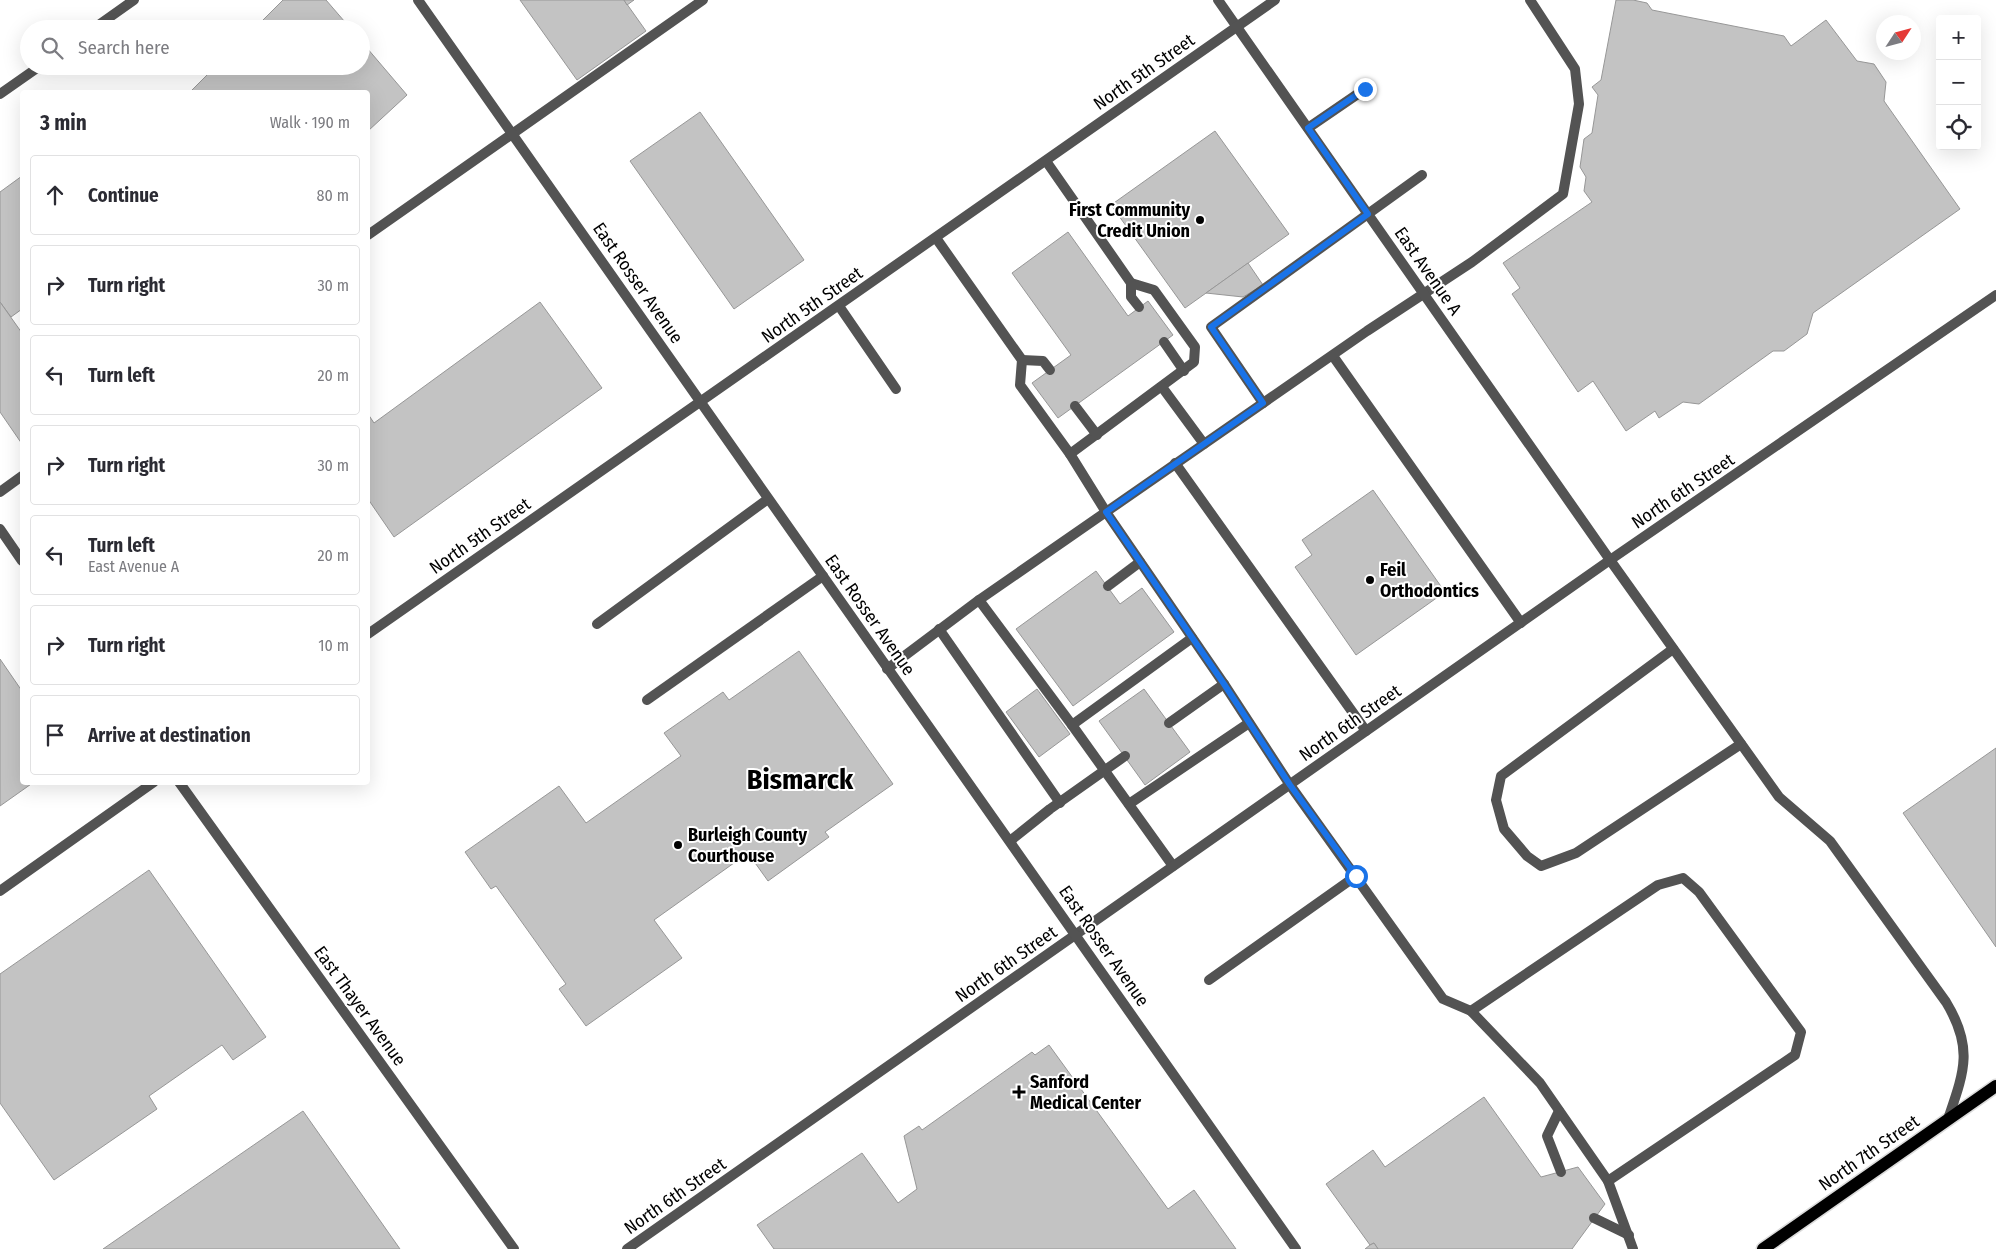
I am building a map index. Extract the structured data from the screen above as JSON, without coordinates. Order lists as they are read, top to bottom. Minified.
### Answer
{"streets":{"main road":["North 7th Street"],"street":["North 5th Street","East Avenue A","East Rosser Avenue","North 6th Street","East Thayer Avenue"]},"crossings":[["North 5th Street","East Avenue A"],["North 5th Street","East Rosser Avenue"],["East Avenue A","North 6th Street"],["East Avenue A","North 7th Street"],["East Rosser Avenue","North 6th Street"]],"districts":["Bismarck"],"places":{"other":["First Community Credit Union","Feil Orthodontics","Burleigh County Courthouse"],"health":["Sanford Medical Center"]},"north":"top right","page":{"map_buttons":["+","−"],"search":"Search here","heading":["3 min","Walk · 190 m"],"list":[["Continue","80 m"],["Turn right","30 m"],["Turn left","20 m"],["Turn right","30 m"],["Turn left","East Avenue A","20 m"],["Turn right","10 m"],"Arrive at destination"]}}
